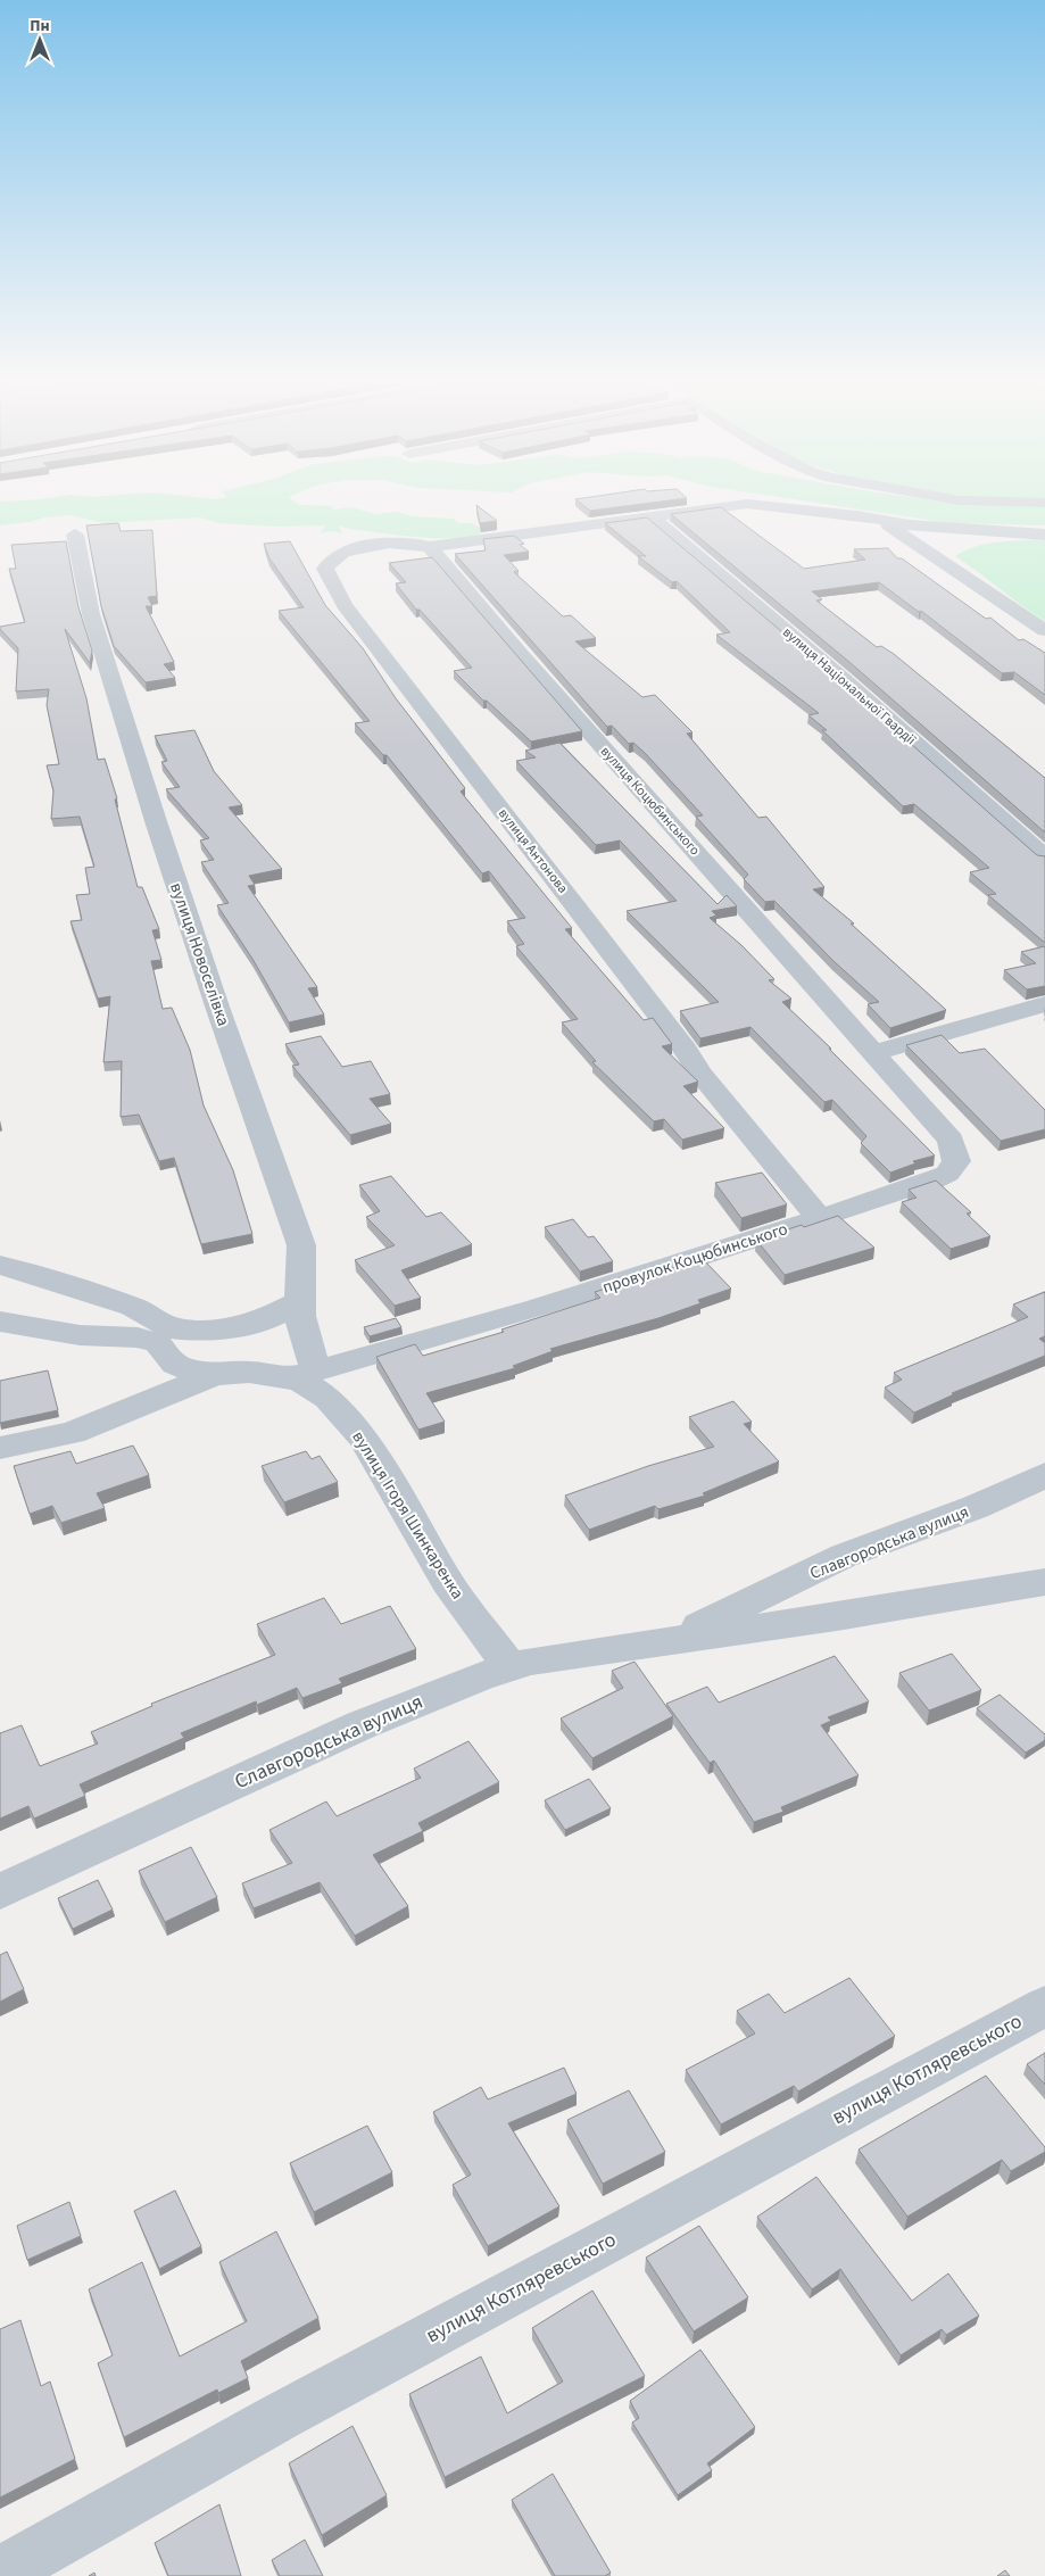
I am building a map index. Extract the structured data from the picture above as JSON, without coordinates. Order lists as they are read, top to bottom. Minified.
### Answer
{"streets":{"street":["вулиця Національної Гвардії","вулиця Коцюбинського","вулиця Антонова","вулиця Новоселівка","провулок Коцюбинського","вулиця Ігоря Шинкаренка","Славгородська вулиця","вулиця Котляревського"]},"crossings":[["вулиця Коцюбинського","вулиця Антонова"],["вулиця Коцюбинського","провулок Коцюбинського"],["вулиця Антонова","провулок Коцюбинського"],["вулиця Новоселівка","провулок Коцюбинського"],["вулиця Новоселівка","вулиця Ігоря Шинкаренка"],["провулок Коцюбинського","вулиця Ігоря Шинкаренка"],["вулиця Ігоря Шинкаренка","Славгородська вулиця"]],"north":"top"}
